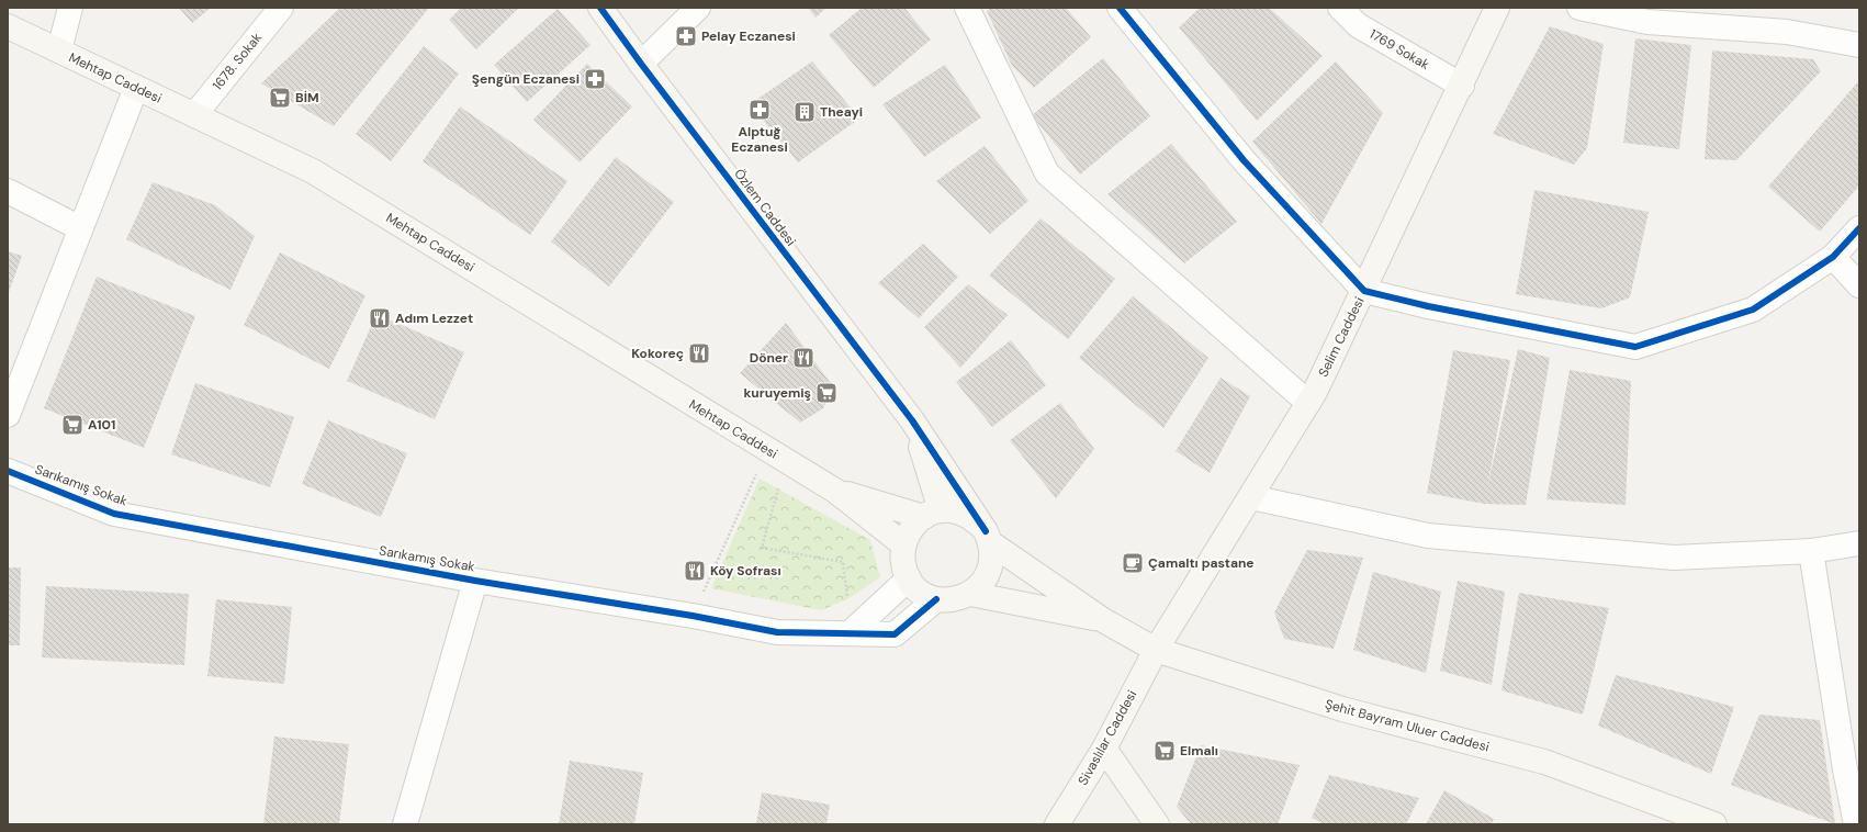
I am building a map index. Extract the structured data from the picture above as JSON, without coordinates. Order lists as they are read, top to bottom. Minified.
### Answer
{"streets":{"main road":["Mehtap Caddesi","Özlem Caddesi","Selim Caddesi","Şehit Bayram Uluer Caddesi","Sivaslılar Caddesi"],"street":["1769 Sokak","1678. Sokak","Sarıkamış Sokak"]},"crossings":[["1769 Sokak","Selim Caddesi"],["1678. Sokak","Mehtap Caddesi"],["Özlem Caddesi","Sarıkamış Sokak"],["Selim Caddesi","Şehit Bayram Uluer Caddesi"],["Selim Caddesi","Sivaslılar Caddesi"],["Şehit Bayram Uluer Caddesi","Sivaslılar Caddesi"]],"places":{"pharmacy":["Pelay Eczanesi","Şengün Eczanesi","Alptuğ Eczanesi"],"supermarket":["BİM","kuruyemiş","A101","Elmalı"],"building":["Theayi"],"restaurant":["Adım Lezzet","Kokoreç","Döner","Köy Sofrası"],"cafe":["Çamaltı pastane"]}}
